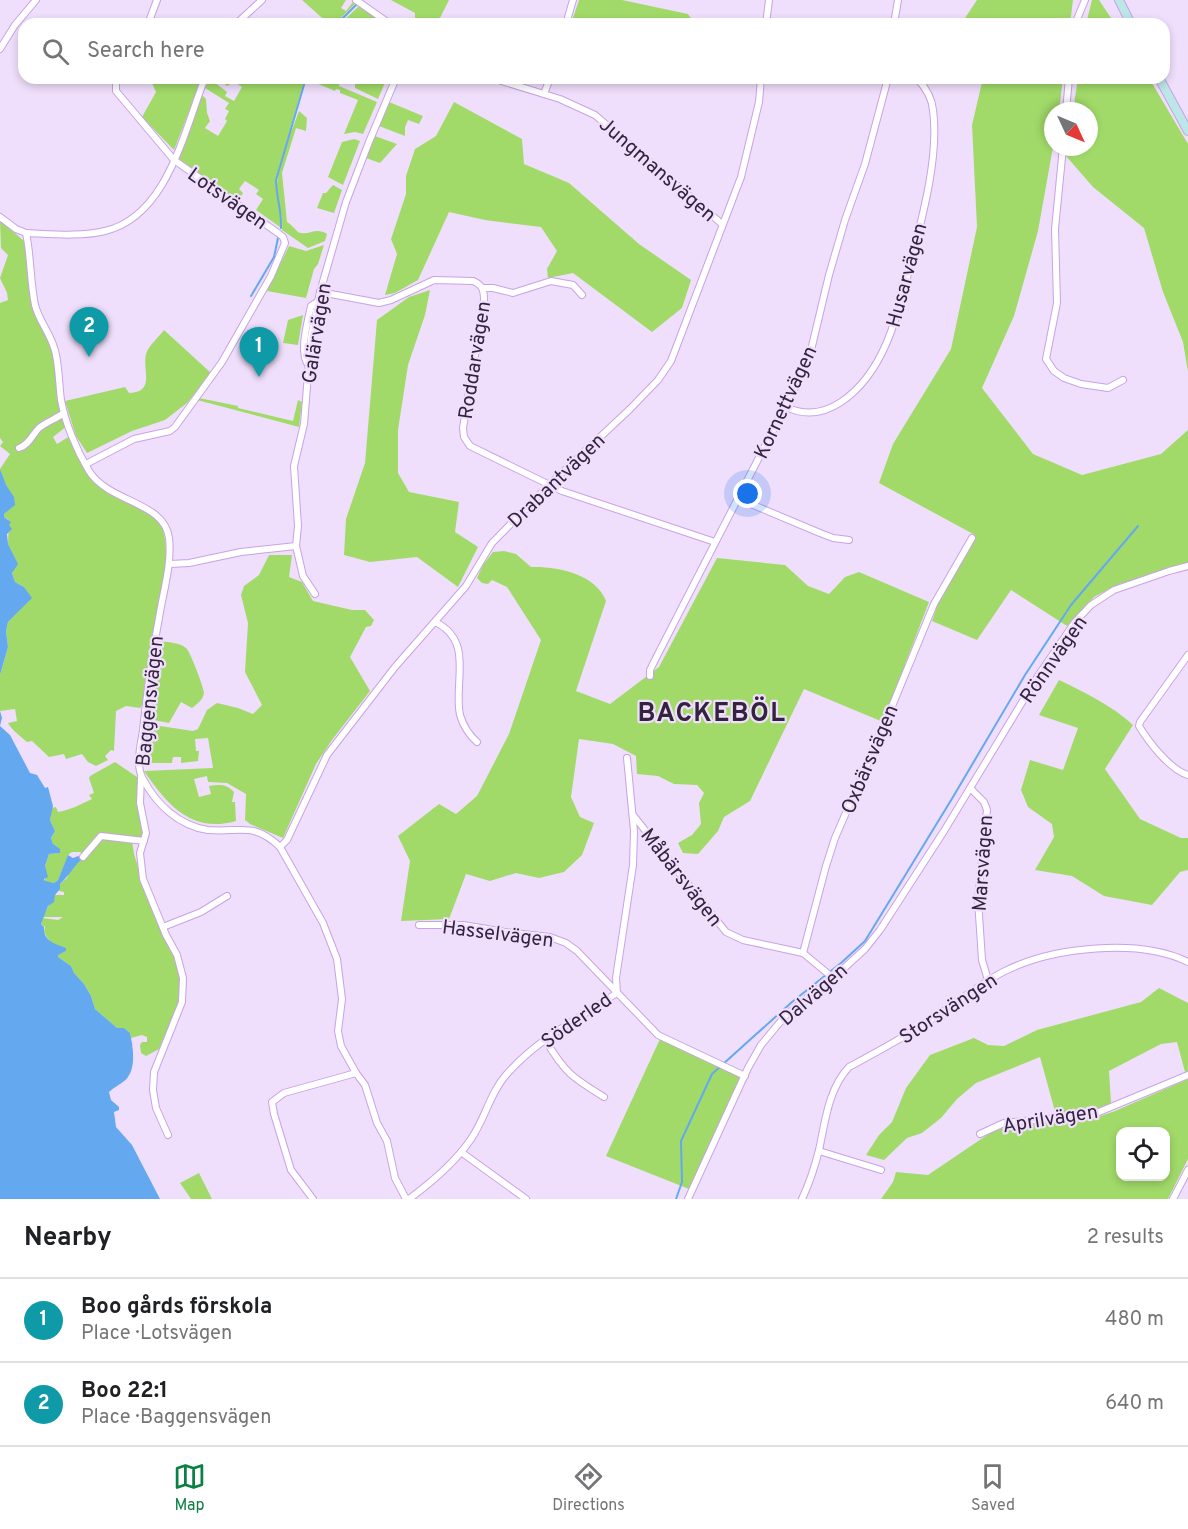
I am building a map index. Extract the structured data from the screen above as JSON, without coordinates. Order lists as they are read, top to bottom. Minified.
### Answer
{"streets":{"street":["Jungmansvägen","Lotsvägen","Husarvägen","Galärvägen","Roddarvägen","Kornettvägen","Drabantvägen","Rönnvägen","Baggensvägen","Oxbärsvägen","Marsvägen","Måbärsvägen","Hasselvägen","Dalvägen","Storsvängen","Söderled","Aprilvägen"]},"crossings":[["Jungmansvägen","Drabantvägen"],["Lotsvägen","Baggensvägen"],["Husarvägen","Kornettvägen"],["Galärvägen","Roddarvägen"],["Roddarvägen","Kornettvägen"],["Roddarvägen","Drabantvägen"],["Drabantvägen","Baggensvägen"],["Rönnvägen","Marsvägen"],["Rönnvägen","Dalvägen"],["Oxbärsvägen","Måbärsvägen"],["Marsvägen","Storsvängen"],["Måbärsvägen","Söderled"],["Hasselvägen","Dalvägen"],["Hasselvägen","Söderled"]],"districts":["BACKEBÖL"],"north":"bottom right","page":{"search":"Search here","pins":["2","1"],"heading":["Nearby","2 results"],"list":[{"mark":"1","name":"Boo gårds förskola","note":"Place · Lotsvägen","value":"480 m"},{"mark":"2","name":"Boo 22:1","note":"Place · Baggensvägen","value":"640 m"}],"nav":["Map","Directions","Saved"]}}
